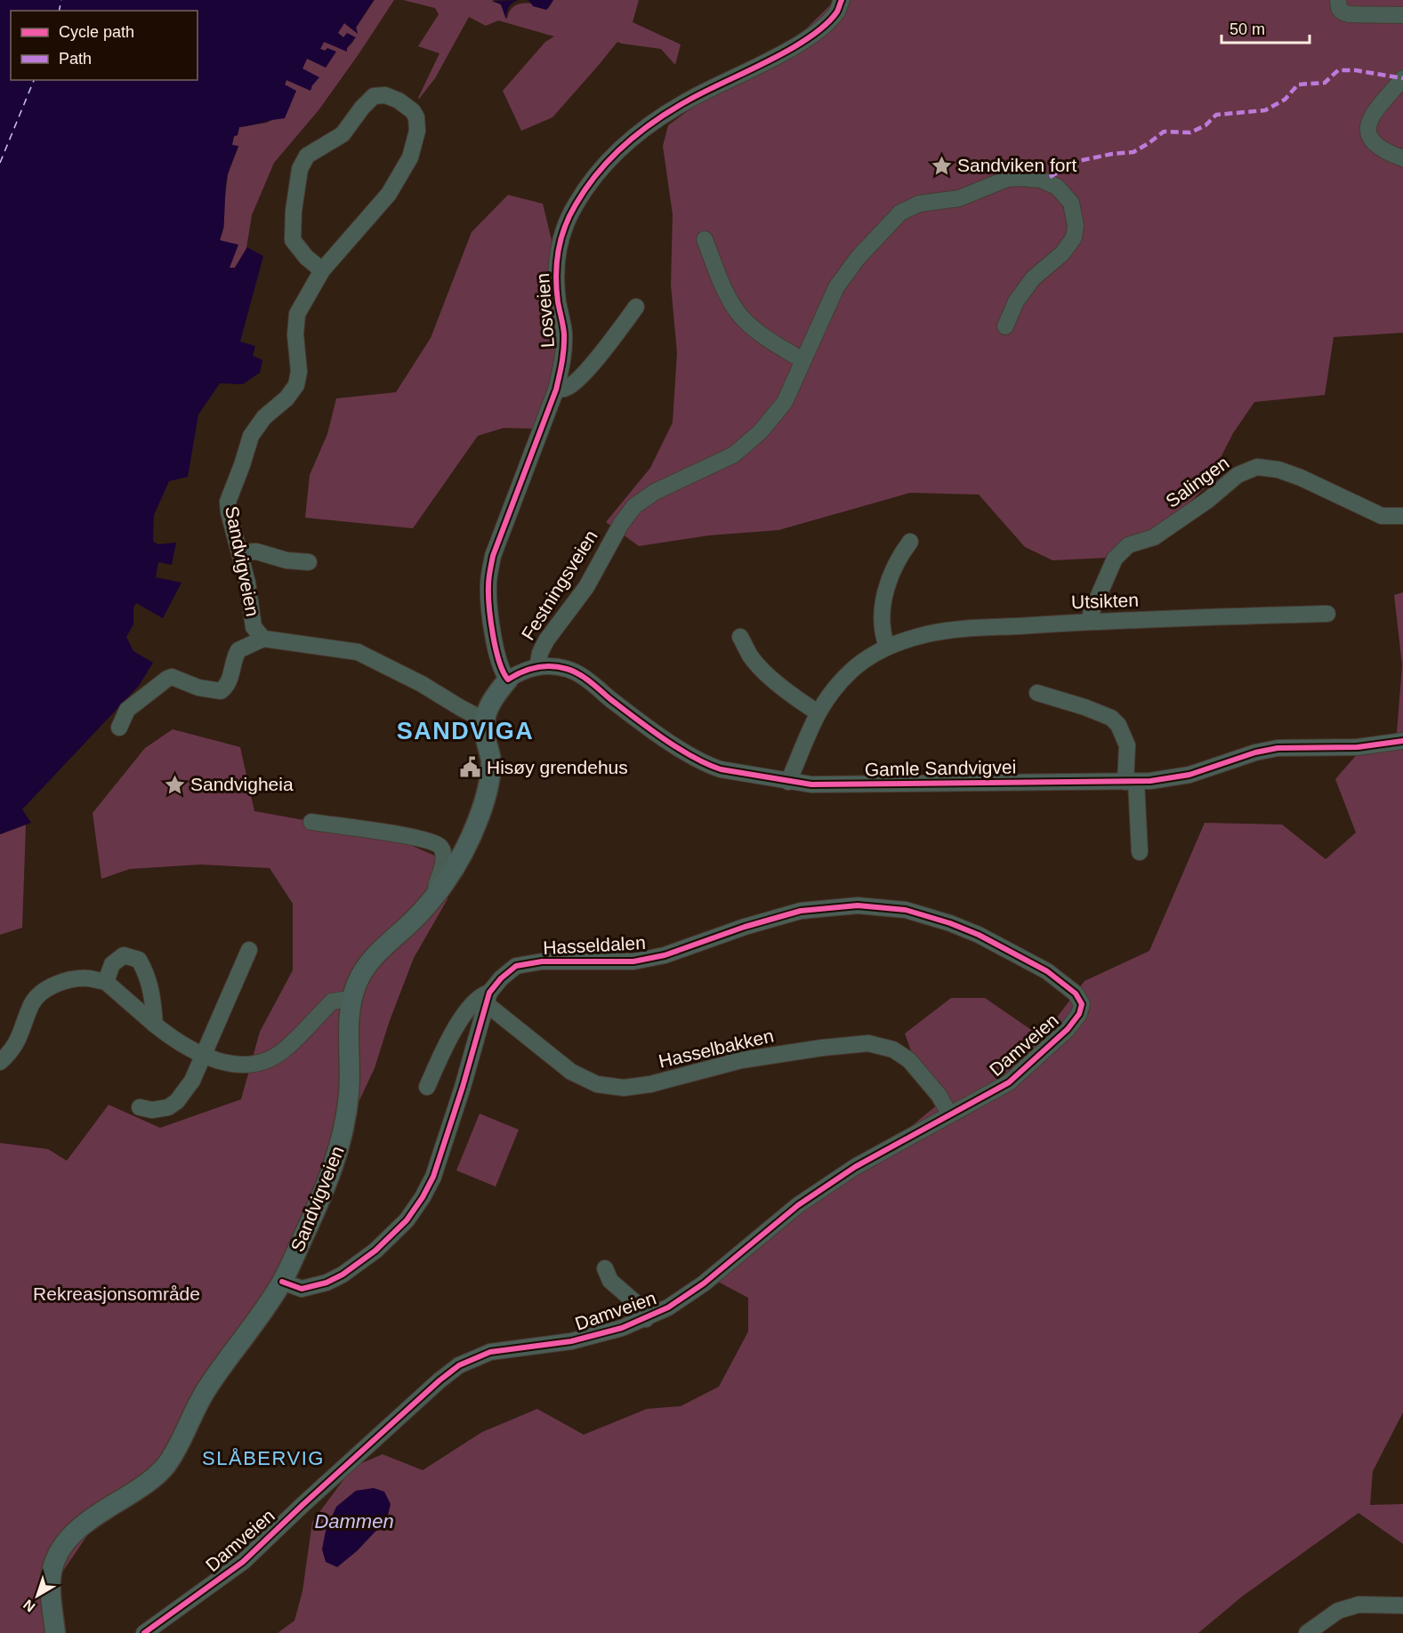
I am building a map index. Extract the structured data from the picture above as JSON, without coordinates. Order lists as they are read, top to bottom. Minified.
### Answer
{"streets":{"main road":["Sandvigveien"],"street":["Losveien","Salingen","Festningsveien","Utsikten","Gamle Sandvigvei","Hasseldalen","Damveien","Hasselbakken"]},"crossings":[["Losveien","Sandvigveien"],["Losveien","Gamle Sandvigvei"],["Salingen","Utsikten"],["Sandvigveien","Gamle Sandvigvei"],["Sandvigveien","Hasseldalen"],["Festningsveien","Gamle Sandvigvei"],["Utsikten","Gamle Sandvigvei"],["Hasseldalen","Damveien"],["Hasseldalen","Hasselbakken"],["Damveien","Hasselbakken"]],"districts":["SANDVIGA","SLÅBERVIG"],"water":["Dammen"],"parks":["Rekreasjonsområde"],"places":{"place":["Sandviken fort","Sandvigheia"],"public building":["Hisøy grendehus"]},"legend":["Cycle path","Path"],"scale_bar":"50 m","north":"bottom left"}
